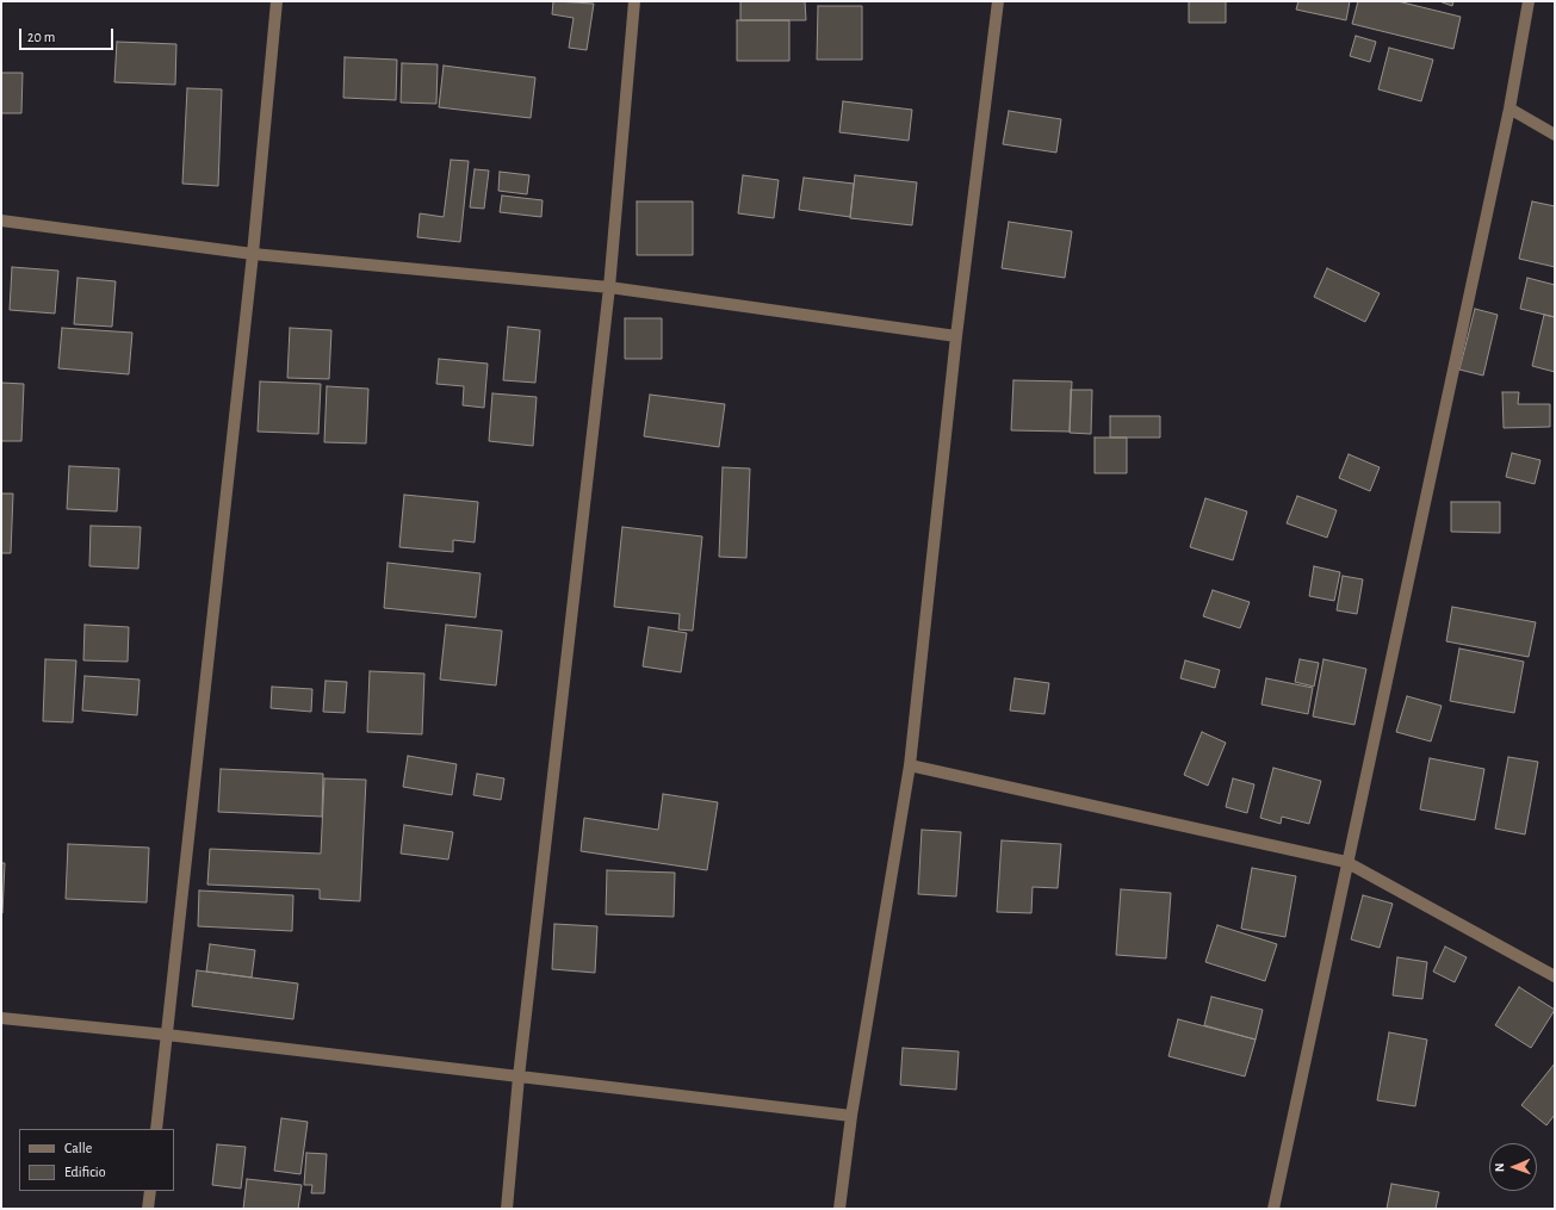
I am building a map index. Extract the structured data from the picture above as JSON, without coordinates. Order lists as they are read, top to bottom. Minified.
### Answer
{"legend":["Calle","Edificio"],"scale_bar":"20 m","north":"left"}
